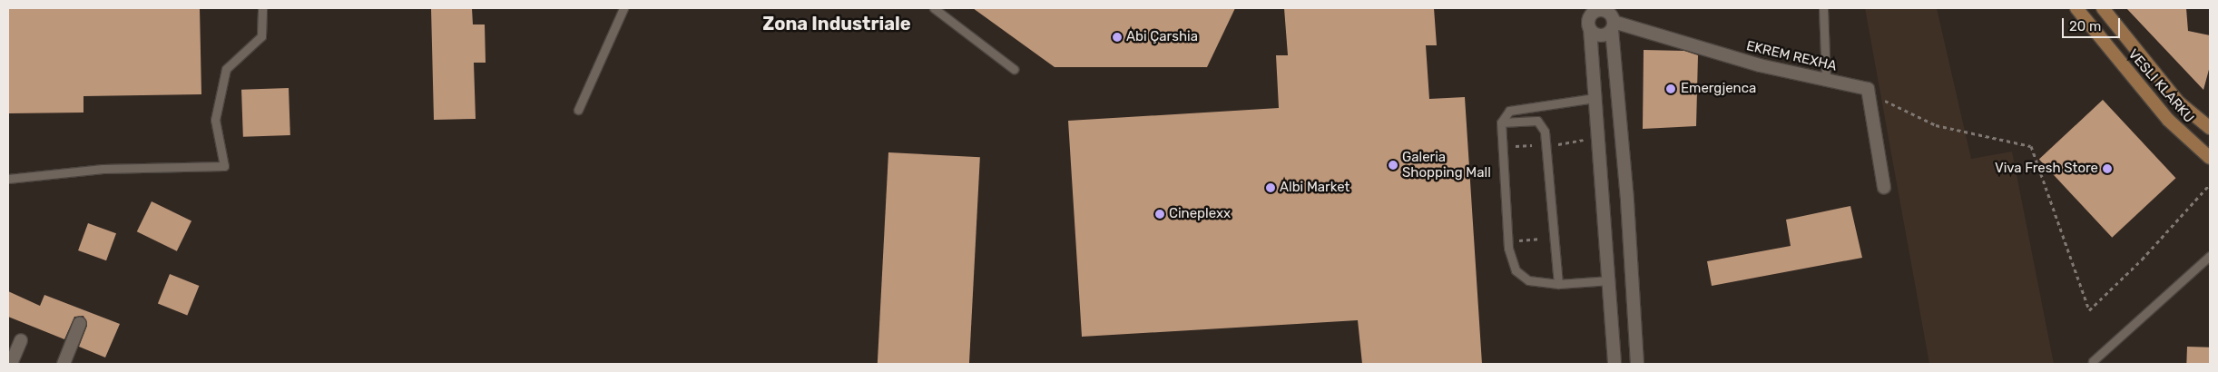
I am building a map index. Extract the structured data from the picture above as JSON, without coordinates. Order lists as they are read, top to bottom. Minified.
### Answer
{"streets":{"main road":["VESLI KLARKU"],"street":["EKREM REXHA"]},"districts":["Zona Industriale"],"places":["Abi Çarshia","Emergjenca","Galeria Shopping Mall","Viva Fresh Store","Albi Market","Cineplexx"],"scale_bar":"20 m"}
